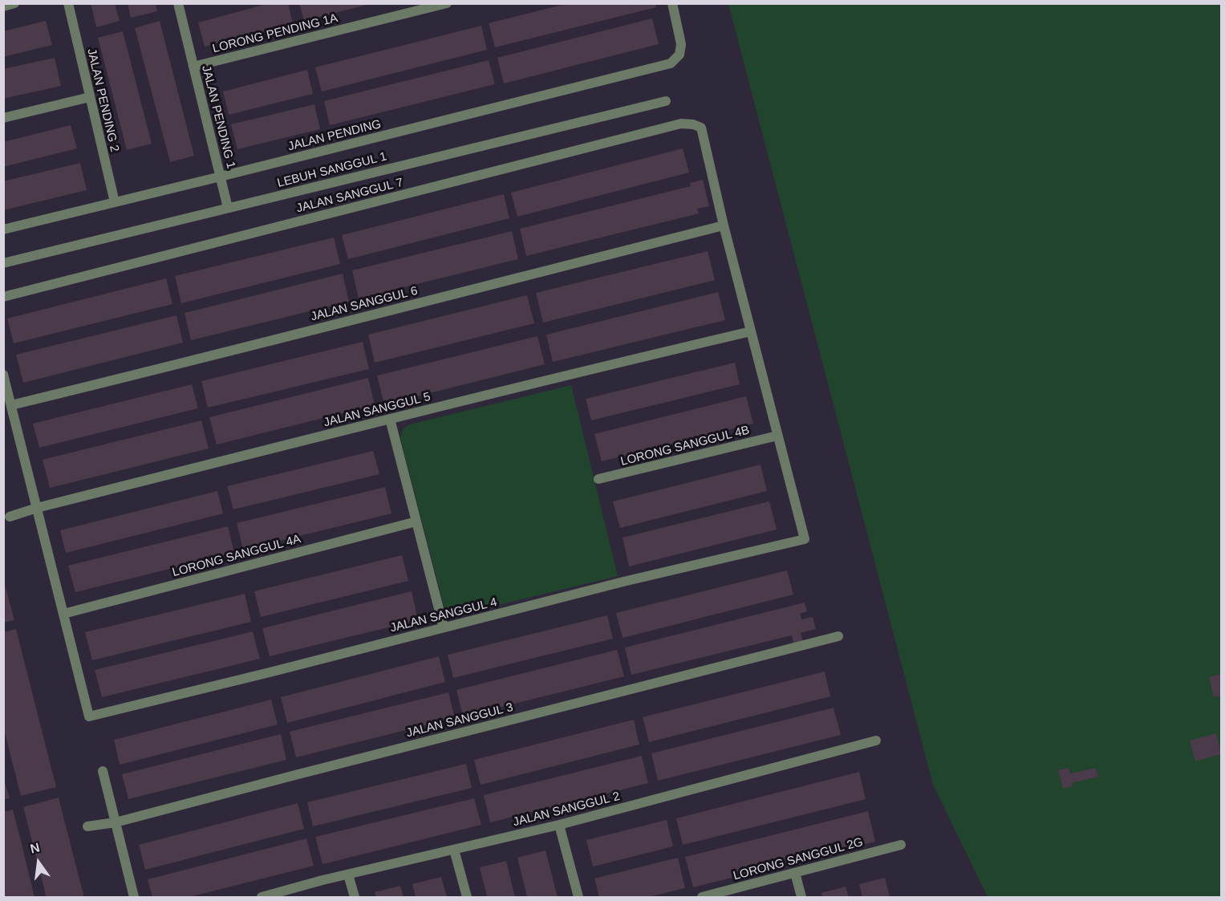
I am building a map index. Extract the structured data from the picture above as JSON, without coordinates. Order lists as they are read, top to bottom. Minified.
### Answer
{"streets":{"street":["LORONG PENDING 1A","JALAN PENDING 2","JALAN PENDING 1","JALAN PENDING","LEBUH SANGGUL 1","JALAN SANGGUL 7","JALAN SANGGUL 6","JALAN SANGGUL 5","LORONG SANGGUL 4B","LORONG SANGGUL 4A","JALAN SANGGUL 4","JALAN SANGGUL 3","JALAN SANGGUL 2","LORONG SANGGUL 2G"]},"crossings":[["LORONG PENDING 1A","JALAN PENDING 1"],["JALAN PENDING 2","JALAN PENDING"],["JALAN PENDING 1","JALAN PENDING"],["JALAN PENDING 1","LEBUH SANGGUL 1"],["JALAN SANGGUL 7","JALAN SANGGUL 6"],["LORONG SANGGUL 4B","JALAN SANGGUL 4"],["LORONG SANGGUL 4A","JALAN SANGGUL 4"]],"north":"top"}
